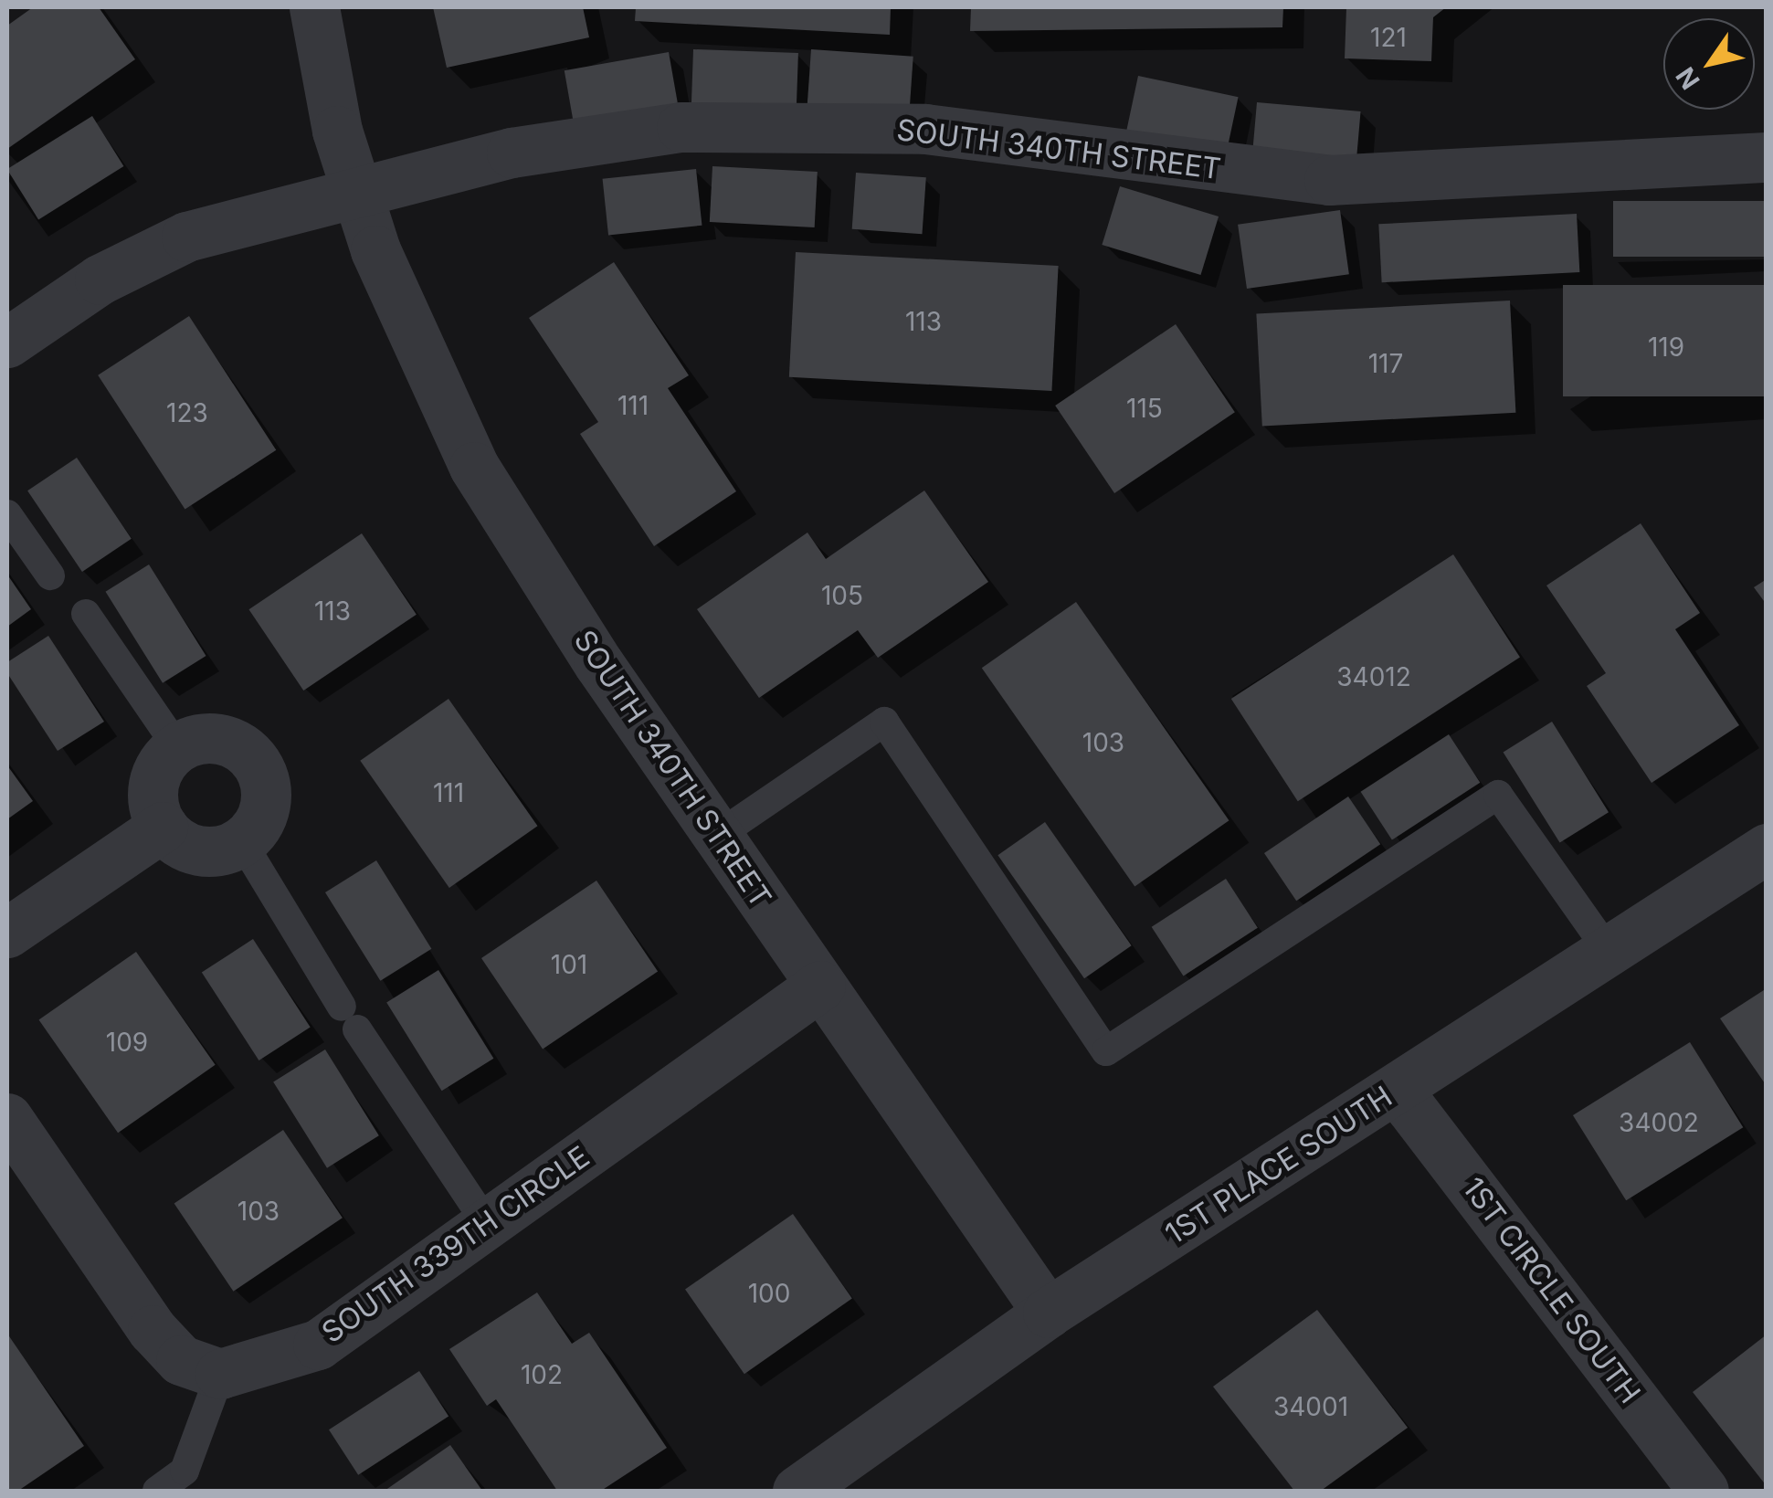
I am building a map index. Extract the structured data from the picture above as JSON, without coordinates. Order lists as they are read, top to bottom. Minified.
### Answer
{"streets":{"street":["SOUTH 340TH STREET","1ST PLACE SOUTH","SOUTH 339TH CIRCLE","1ST CIRCLE SOUTH"]},"crossings":[["SOUTH 340TH STREET","1ST PLACE SOUTH"],["SOUTH 340TH STREET","SOUTH 339TH CIRCLE"],["1ST PLACE SOUTH","1ST CIRCLE SOUTH"]],"house_numbers":["121","113","119","117","111","115","123","105","113","34012","103","111","101","109","34002","103","100","102","34001"],"north":"bottom left"}
